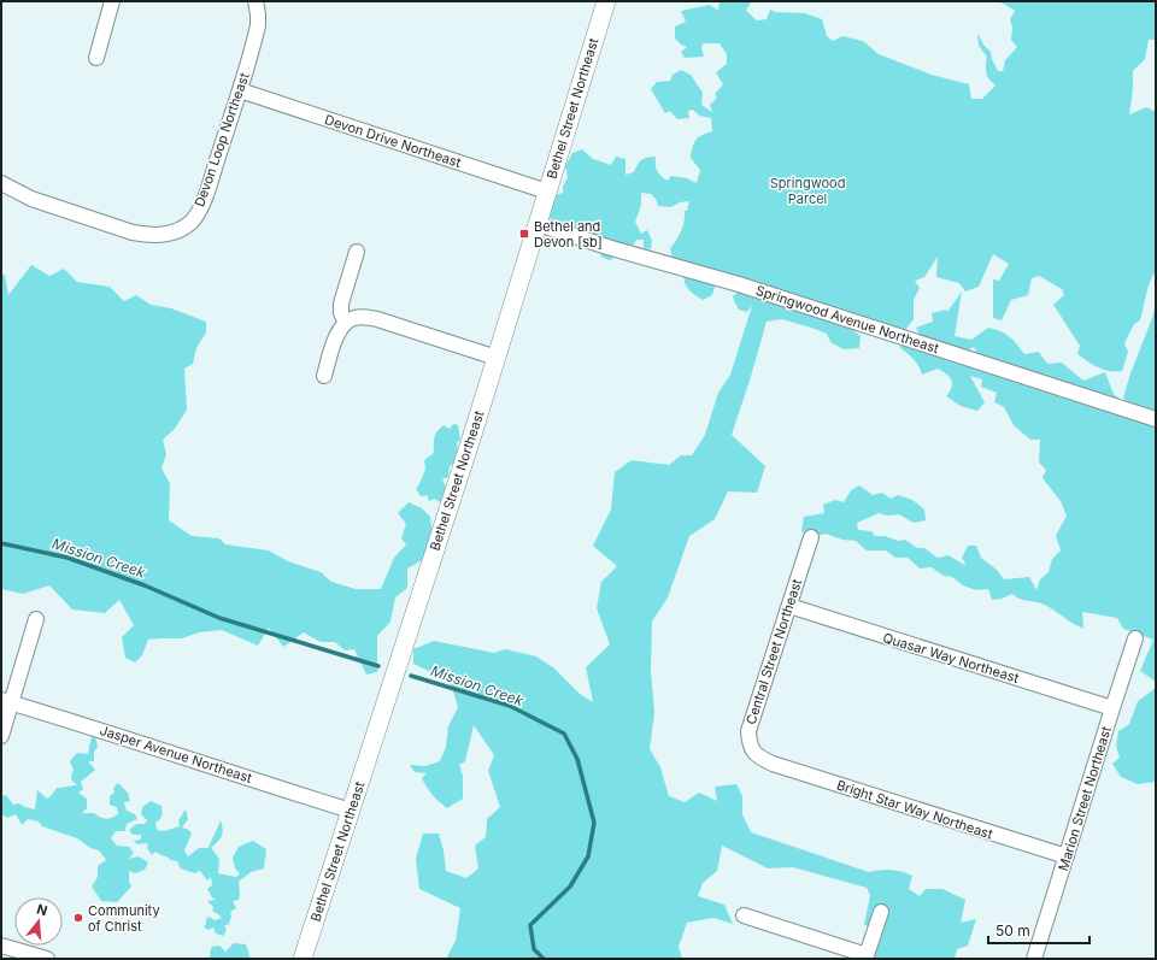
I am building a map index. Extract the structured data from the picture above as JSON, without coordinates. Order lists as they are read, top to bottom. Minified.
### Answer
{"streets":{"street":["Bethel Street Northeast","Devon Loop Northeast","Devon Drive Northeast","Springwood Avenue Northeast","Central Street Northeast","Quasar Way Northeast","Jasper Avenue Northeast","Marion Street Northeast","Bright Star Way Northeast"]},"crossings":[["Bethel Street Northeast","Devon Drive Northeast"],["Bethel Street Northeast","Springwood Avenue Northeast"],["Bethel Street Northeast","Jasper Avenue Northeast"],["Devon Loop Northeast","Devon Drive Northeast"],["Central Street Northeast","Quasar Way Northeast"],["Central Street Northeast","Bright Star Way Northeast"],["Quasar Way Northeast","Marion Street Northeast"],["Marion Street Northeast","Bright Star Way Northeast"]],"water":["Mission Creek"],"parks":["Springwood Parcel"],"places":{"transit":["Bethel and Devon [sb]"],"other":["Community of Christ"]},"scale_bar":"50 m","north":"top"}
